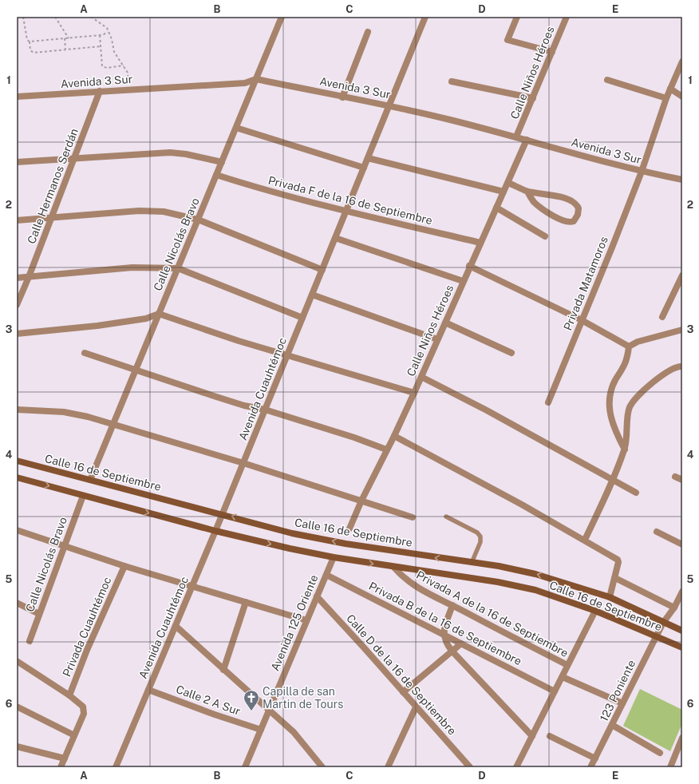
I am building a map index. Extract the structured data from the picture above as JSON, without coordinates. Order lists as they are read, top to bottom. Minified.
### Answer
{"streets":{"main road":["Calle 16 de Septiembre"],"street":["Calle Niños Héroes","Avenida 3 Sur","Calle Hermanos Serdán","Privada F de la 16 de Septiembre","Calle Nicolás Bravo","Privada Matamoros","Avenida Cuauhtémoc","Privada A de la 16 de Septiembre","Avenida 125 Oriente","Privada B de la 16 de Septiembre","Privada Cuauhtémoc","Calle D de la 16 de Septiembre","123 Poniente","Calle 2 A Sur"]},"crossings":[["Calle Niños Héroes","Avenida 3 Sur"],["Calle Niños Héroes","Privada F de la 16 de Septiembre"],["Avenida 3 Sur","Calle Hermanos Serdán"],["Avenida 3 Sur","Calle Nicolás Bravo"],["Avenida 3 Sur","Privada Matamoros"],["Avenida 3 Sur","Avenida Cuauhtémoc"],["Privada F de la 16 de Septiembre","Calle Nicolás Bravo"],["Privada F de la 16 de Septiembre","Avenida Cuauhtémoc"],["Calle Nicolás Bravo","Calle 16 de Septiembre"],["Avenida Cuauhtémoc","Calle 16 de Septiembre"],["Avenida Cuauhtémoc","Calle 2 A Sur"],["Calle 16 de Septiembre","Privada A de la 16 de Septiembre"],["Calle 16 de Septiembre","Avenida 125 Oriente"],["Calle 16 de Septiembre","123 Poniente"],["Avenida 125 Oriente","Privada B de la 16 de Septiembre"],["Avenida 125 Oriente","Calle D de la 16 de Septiembre"],["Avenida 125 Oriente","Calle 2 A Sur"]],"places":{"church":["Capilla de san Martin de Tours"]},"grid":{"columns":["A","B","C","D","E"],"rows":["1","2","3","4","5","6"]}}
